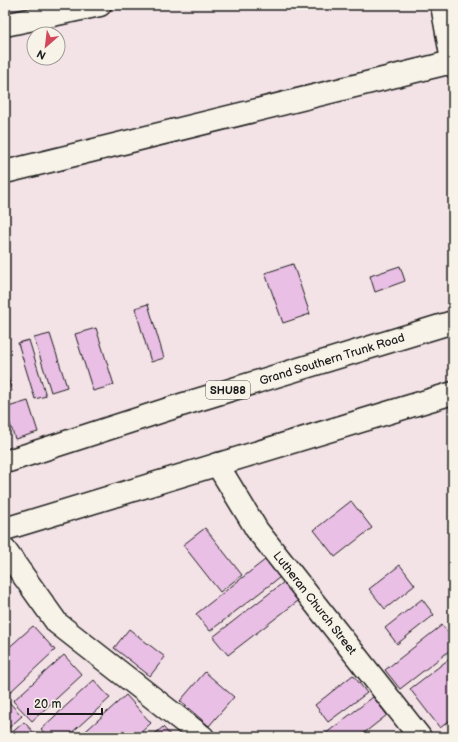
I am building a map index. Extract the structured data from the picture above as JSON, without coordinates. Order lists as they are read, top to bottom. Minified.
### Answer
{"streets":{"main road":["Grand Southern Trunk Road","SHU88","Lutheran Church Street"]},"scale_bar":"20 m","north":"bottom left"}
